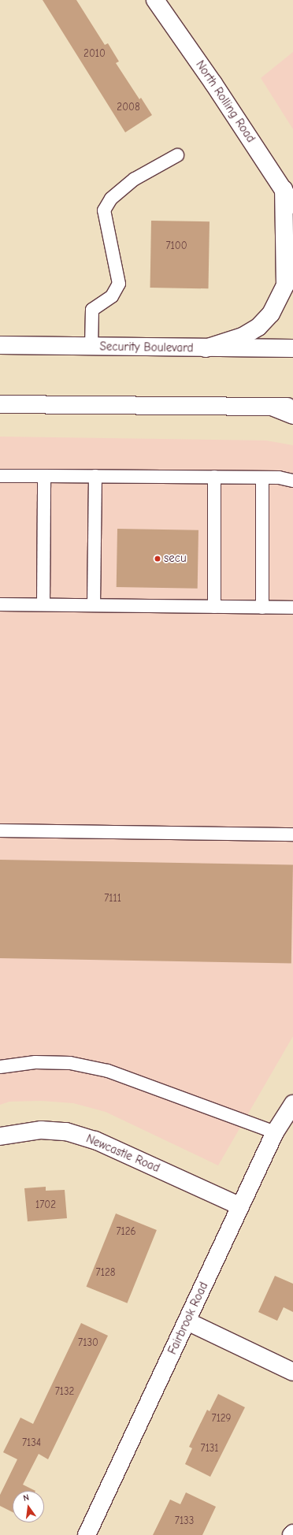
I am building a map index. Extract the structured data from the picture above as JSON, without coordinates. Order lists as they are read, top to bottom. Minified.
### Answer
{"streets":{"street":["North Rolling Road","Security Boulevard","Newcastle Road","Fairbrook Road"]},"crossings":[["Newcastle Road","Fairbrook Road"]],"places":["secu"],"house_numbers":["2010","2008","7100","7111","1702","7126","7128","7130","7132","7129","7134","7131","7133"],"north":"top"}
